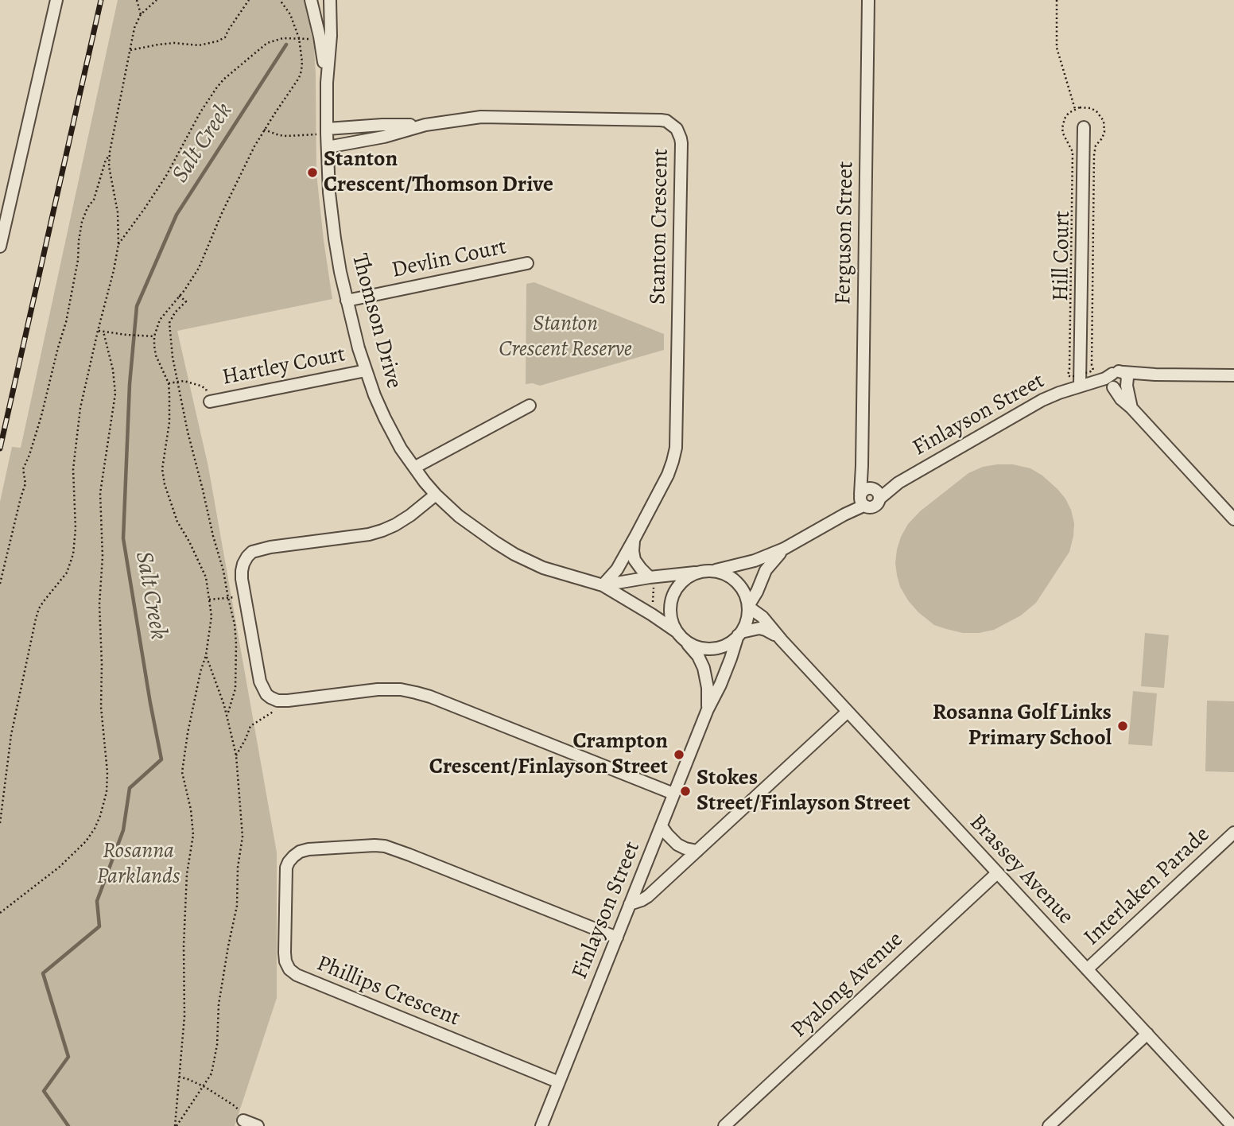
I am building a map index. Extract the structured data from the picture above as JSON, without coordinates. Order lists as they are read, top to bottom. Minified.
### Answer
{"streets":{"street":["Stanton Crescent","Ferguson Street","Hill Court","Devlin Court","Thomson Drive","Hartley Court","Finlayson Street","Brassey Avenue","Interlaken Parade","Pyalong Avenue","Phillips Crescent"]},"crossings":[["Stanton Crescent","Thomson Drive"],["Ferguson Street","Finlayson Street"],["Hill Court","Finlayson Street"],["Devlin Court","Thomson Drive"],["Thomson Drive","Hartley Court"],["Thomson Drive","Finlayson Street"],["Thomson Drive","Brassey Avenue"],["Finlayson Street","Brassey Avenue"],["Finlayson Street","Phillips Crescent"],["Brassey Avenue","Interlaken Parade"],["Brassey Avenue","Pyalong Avenue"]],"water":["Salt Creek"],"parks":["Stanton Crescent Reserve","Rosanna Parklands"],"places":["Stanton Crescent/Thomson Drive","Rosanna Golf Links Primary School","Crampton Crescent/Finlayson Street","Stokes Street/Finlayson Street"]}
